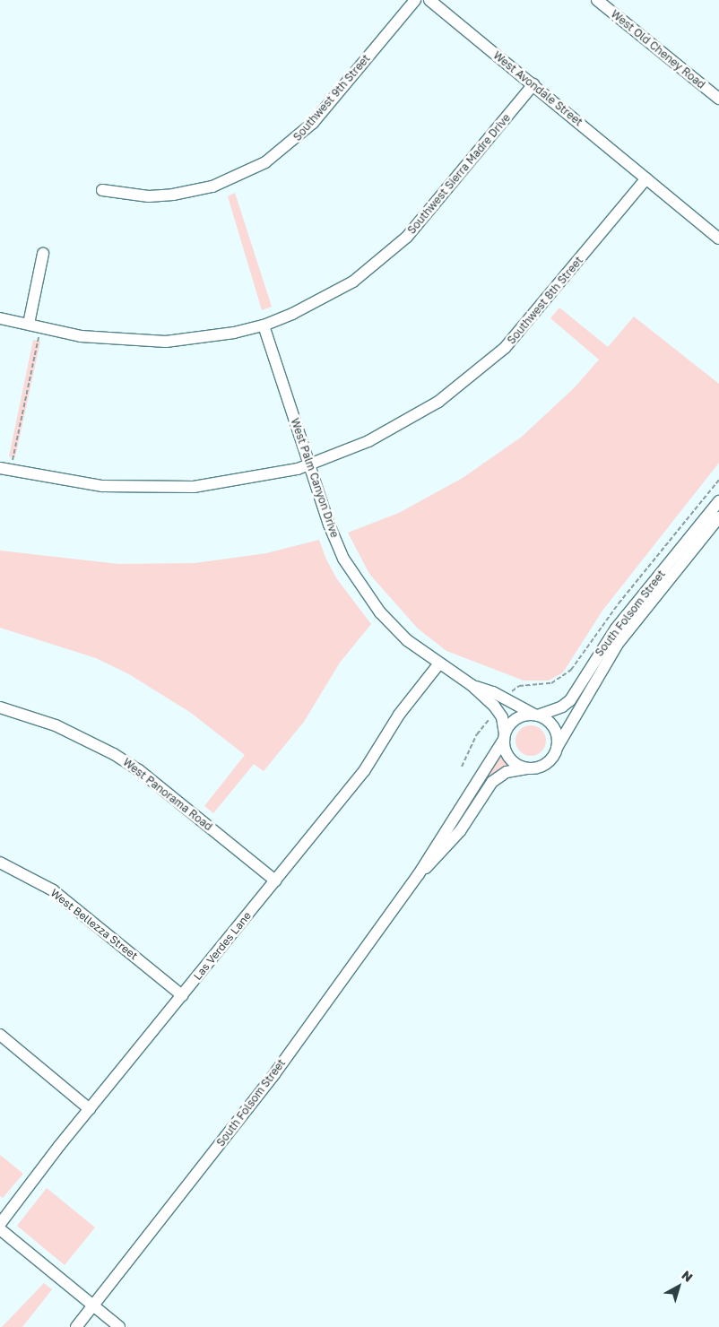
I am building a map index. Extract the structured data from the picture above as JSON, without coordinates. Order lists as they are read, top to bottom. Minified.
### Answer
{"streets":{"street":["West Old Cheney Road","West Avondale Street","Southwest 9th Street","Southwest Sierra Madre Drive","Southwest 8th Street","West Palm Canyon Drive","South Folsom Street","West Panorama Road","West Bellezza Street","Las Verdes Lane"]},"crossings":[["West Avondale Street","Southwest Sierra Madre Drive"],["West Avondale Street","Southwest 8th Street"],["Southwest Sierra Madre Drive","West Palm Canyon Drive"],["Southwest 8th Street","West Palm Canyon Drive"],["West Palm Canyon Drive","South Folsom Street"],["West Palm Canyon Drive","Las Verdes Lane"],["West Panorama Road","Las Verdes Lane"],["West Bellezza Street","Las Verdes Lane"]],"north":"top right"}
